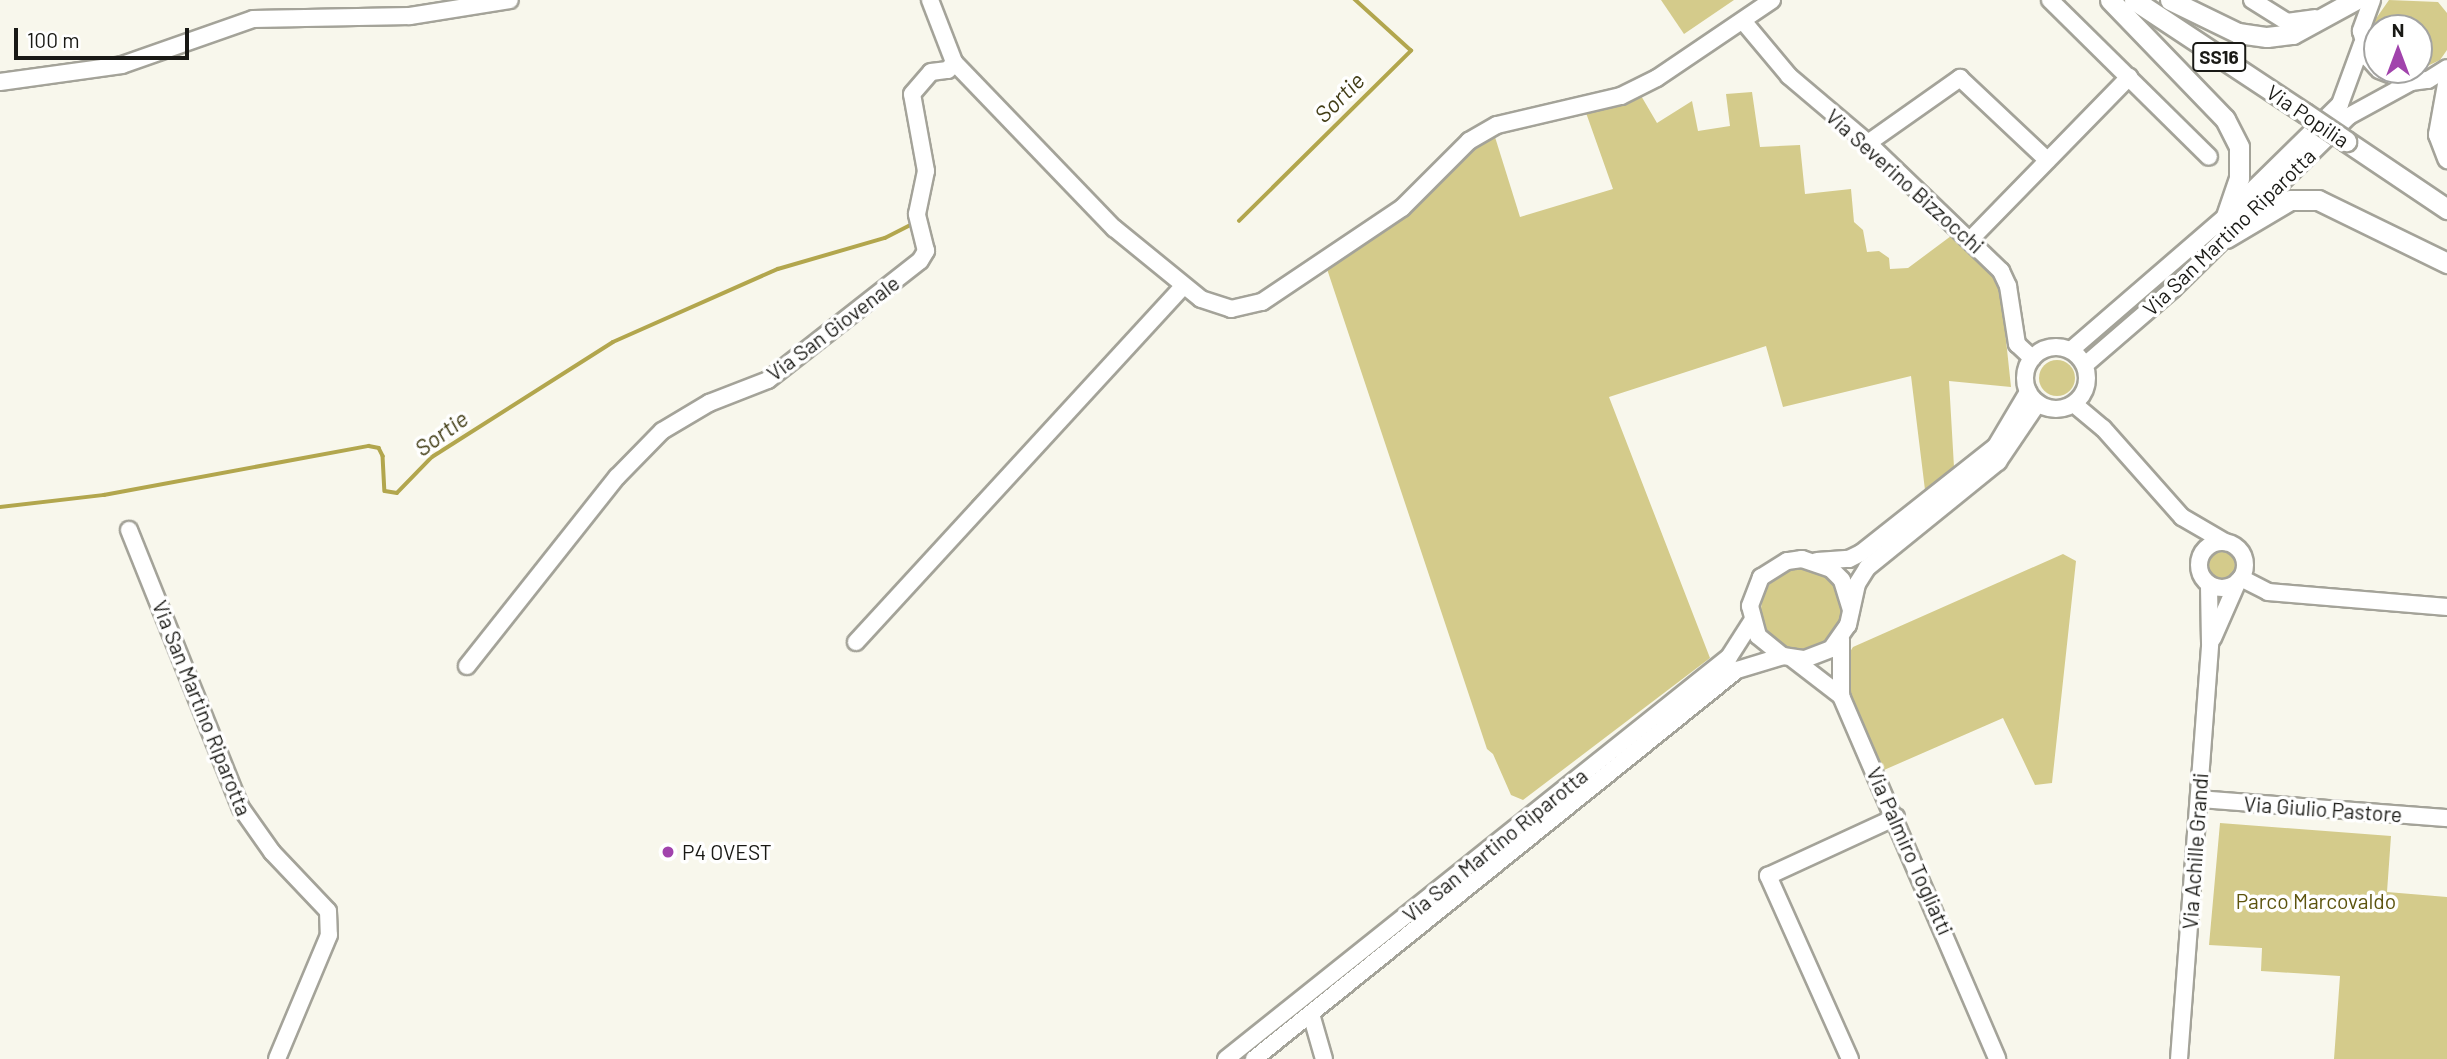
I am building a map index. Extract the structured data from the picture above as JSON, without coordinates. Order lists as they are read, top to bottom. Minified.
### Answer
{"streets":{"main road":["SS16","Via Popilia"],"street":["Via Severino Bizzocchi","Via San Martino Riparotta","Via San Giovenale","Via Giulio Pastore","Via Palmiro Togliatti","Via Achille Grandi"]},"crossings":[["Via Severino Bizzocchi","Via San Martino Riparotta"],["Via Severino Bizzocchi","Via Achille Grandi"],["Via San Martino Riparotta","Via Palmiro Togliatti"],["Via San Martino Riparotta","Via Achille Grandi"],["Via Giulio Pastore","Via Achille Grandi"]],"water":["Sortie"],"parks":["Parco Marcovaldo"],"places":["P4 OVEST"],"scale_bar":"100 m","north":"top"}
